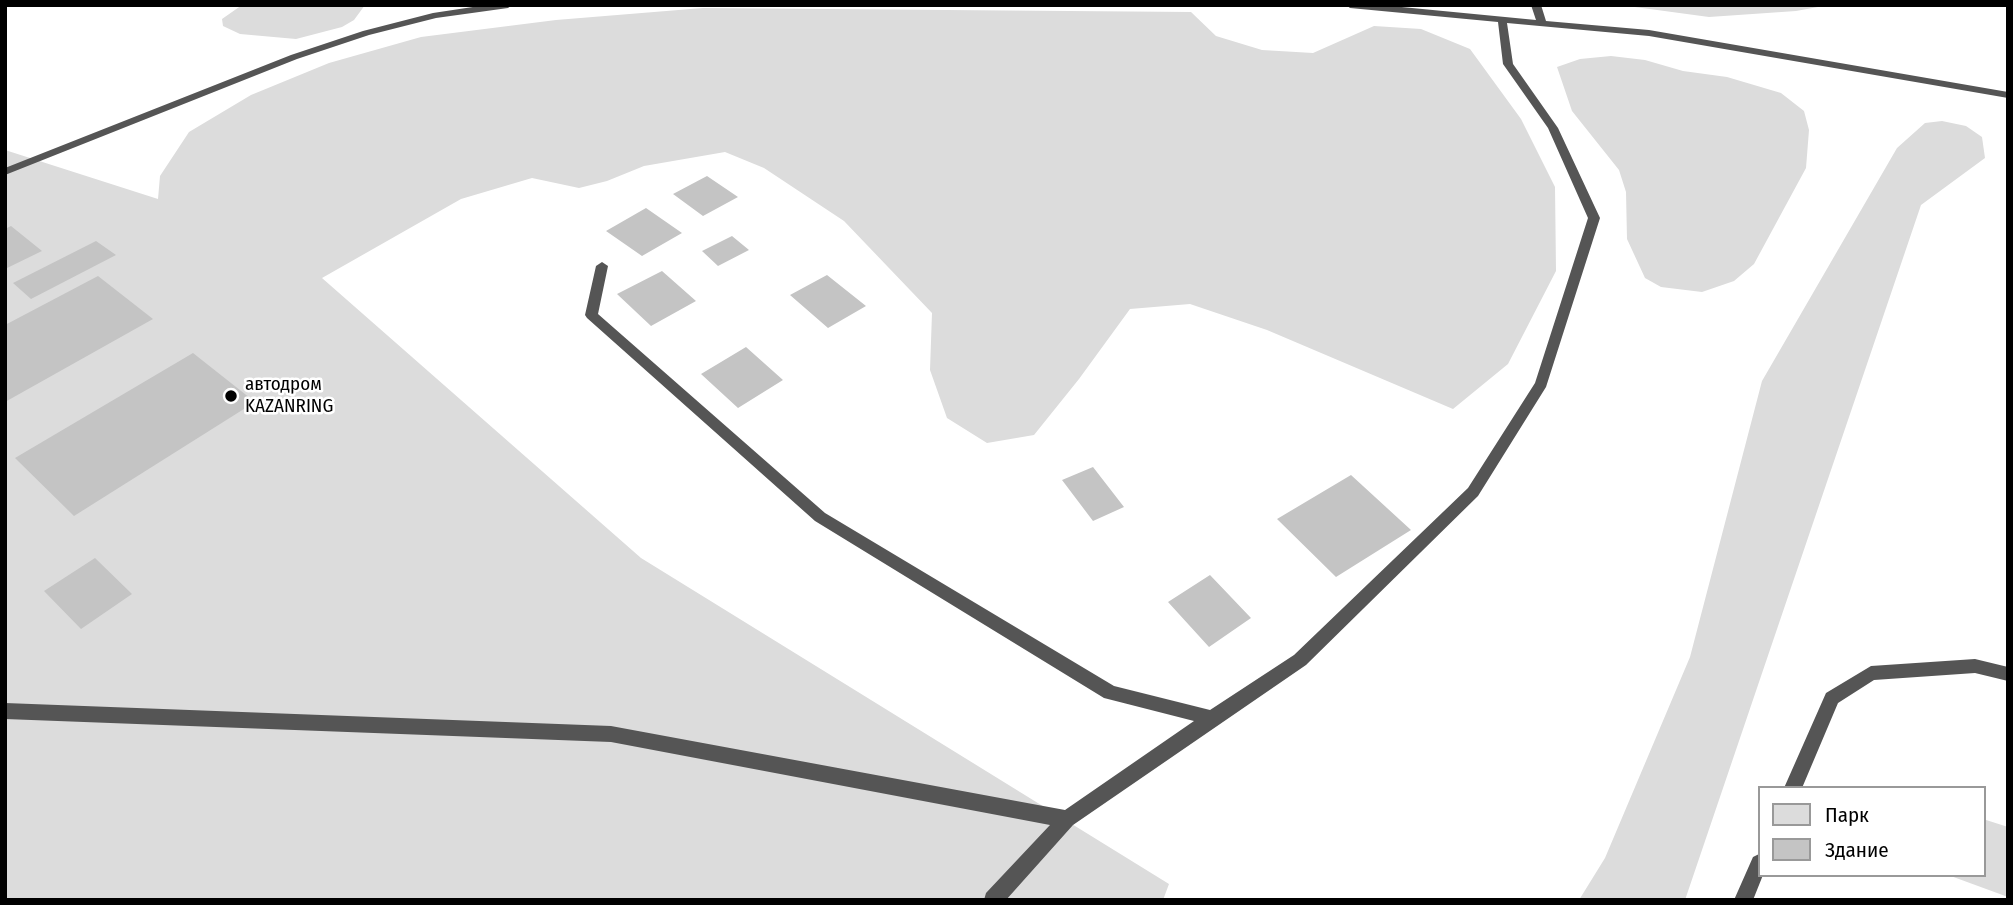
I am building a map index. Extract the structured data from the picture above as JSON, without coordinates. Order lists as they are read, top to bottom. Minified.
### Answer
{"places":["автодром KAZANRING"],"legend":["Парк","Здание"]}
